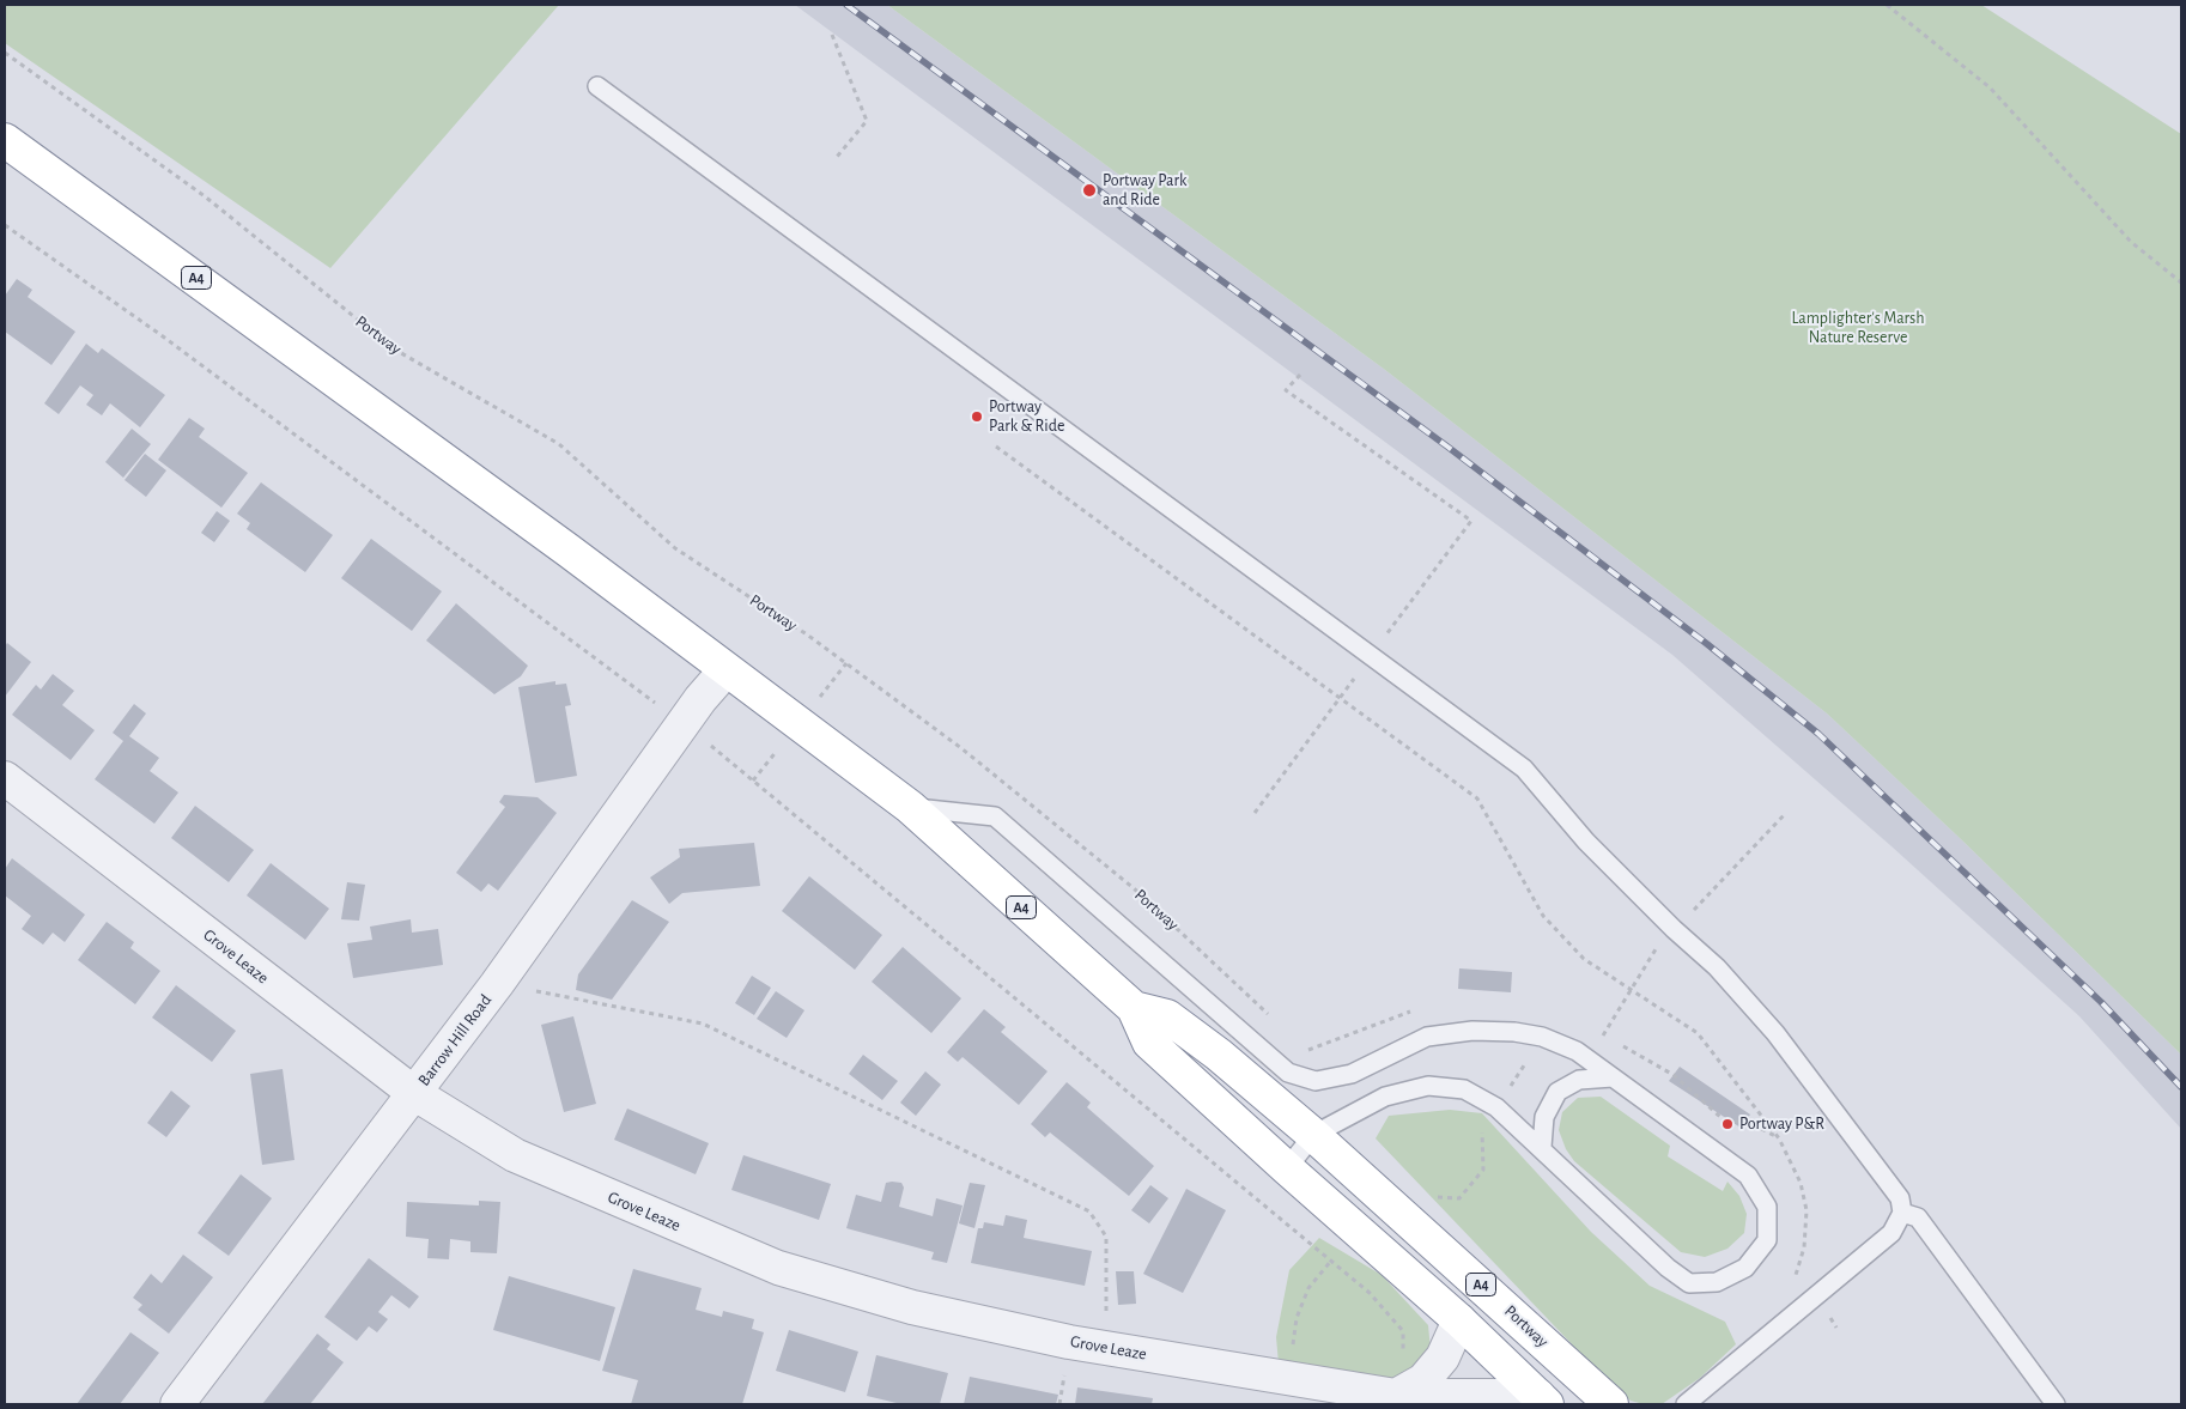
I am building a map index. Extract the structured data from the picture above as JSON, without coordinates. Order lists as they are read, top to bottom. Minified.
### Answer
{"streets":{"highway":["A4","Portway"],"street":["Grove Leaze","Barrow Hill Road"]},"crossings":[["Portway","Grove Leaze"],["Portway","Barrow Hill Road"],["Grove Leaze","Barrow Hill Road"]],"parks":["Lamplighter's Marsh Nature Reserve"],"places":["Portway Park and Ride","Portway Park & Ride","Portway P&R"]}
